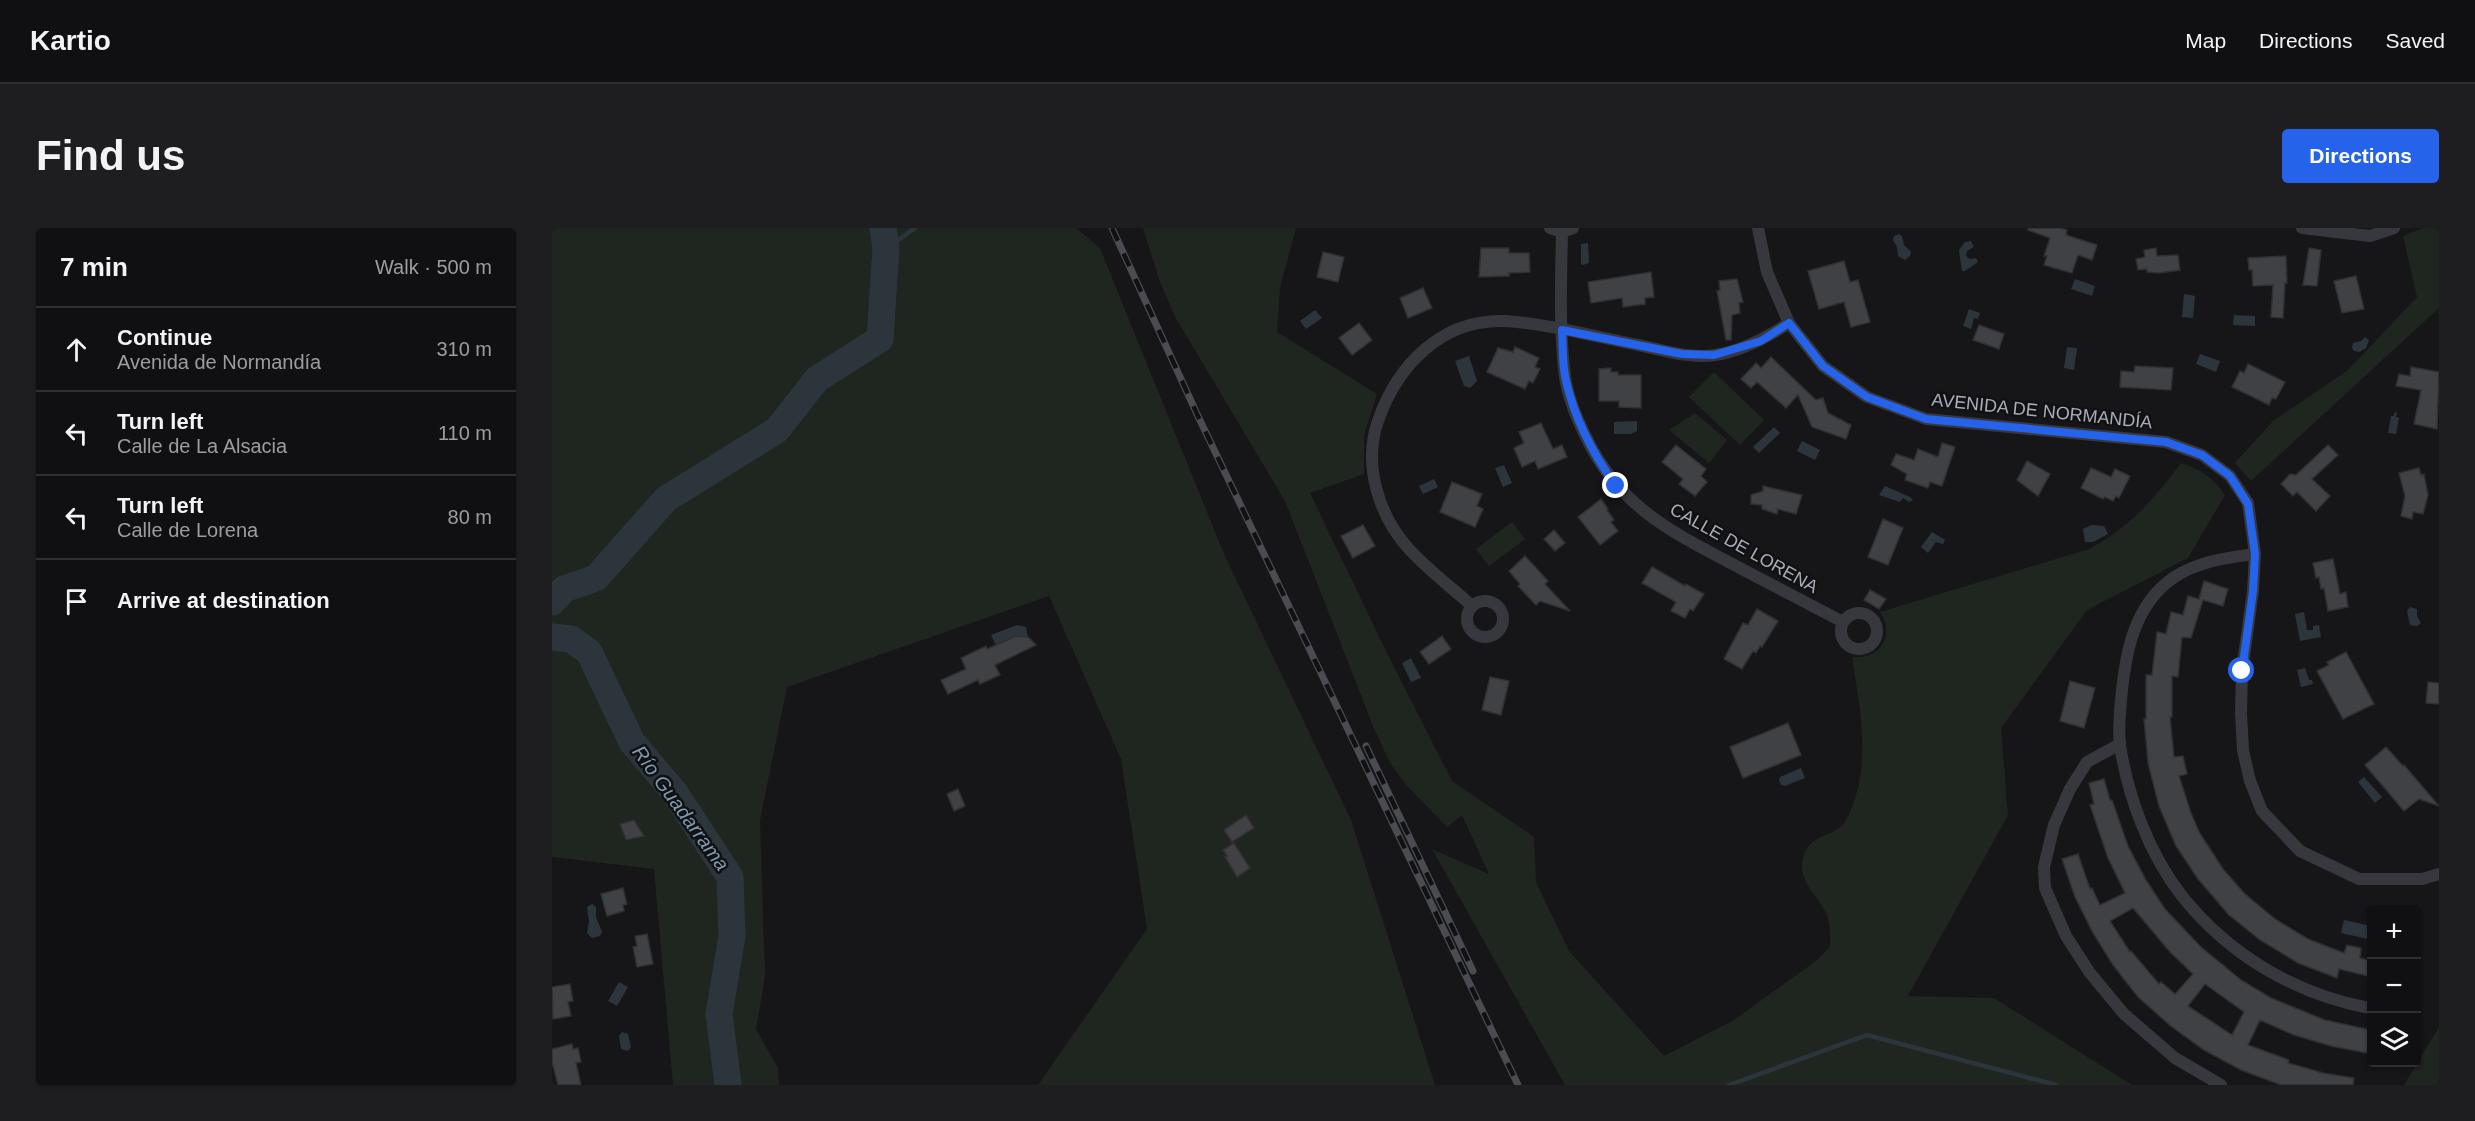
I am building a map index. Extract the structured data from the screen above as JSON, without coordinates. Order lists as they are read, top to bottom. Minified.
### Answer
{"streets":{"street":["AVENIDA DE NORMANDÍA","CALLE DE LORENA"]},"water":["Río Guadarrama"],"page":{"header":"Kartio","nav":["Map","Directions","Saved"],"buttons":"Directions","title":"Find us","heading":["7 min","Walk · 500 m"],"list":[["Continue","Avenida de Normandía","310 m"],["Turn left","Calle de La Alsacia","110 m"],["Turn left","Calle de Lorena","80 m"],"Arrive at destination"],"map_buttons":["+","−"]}}
